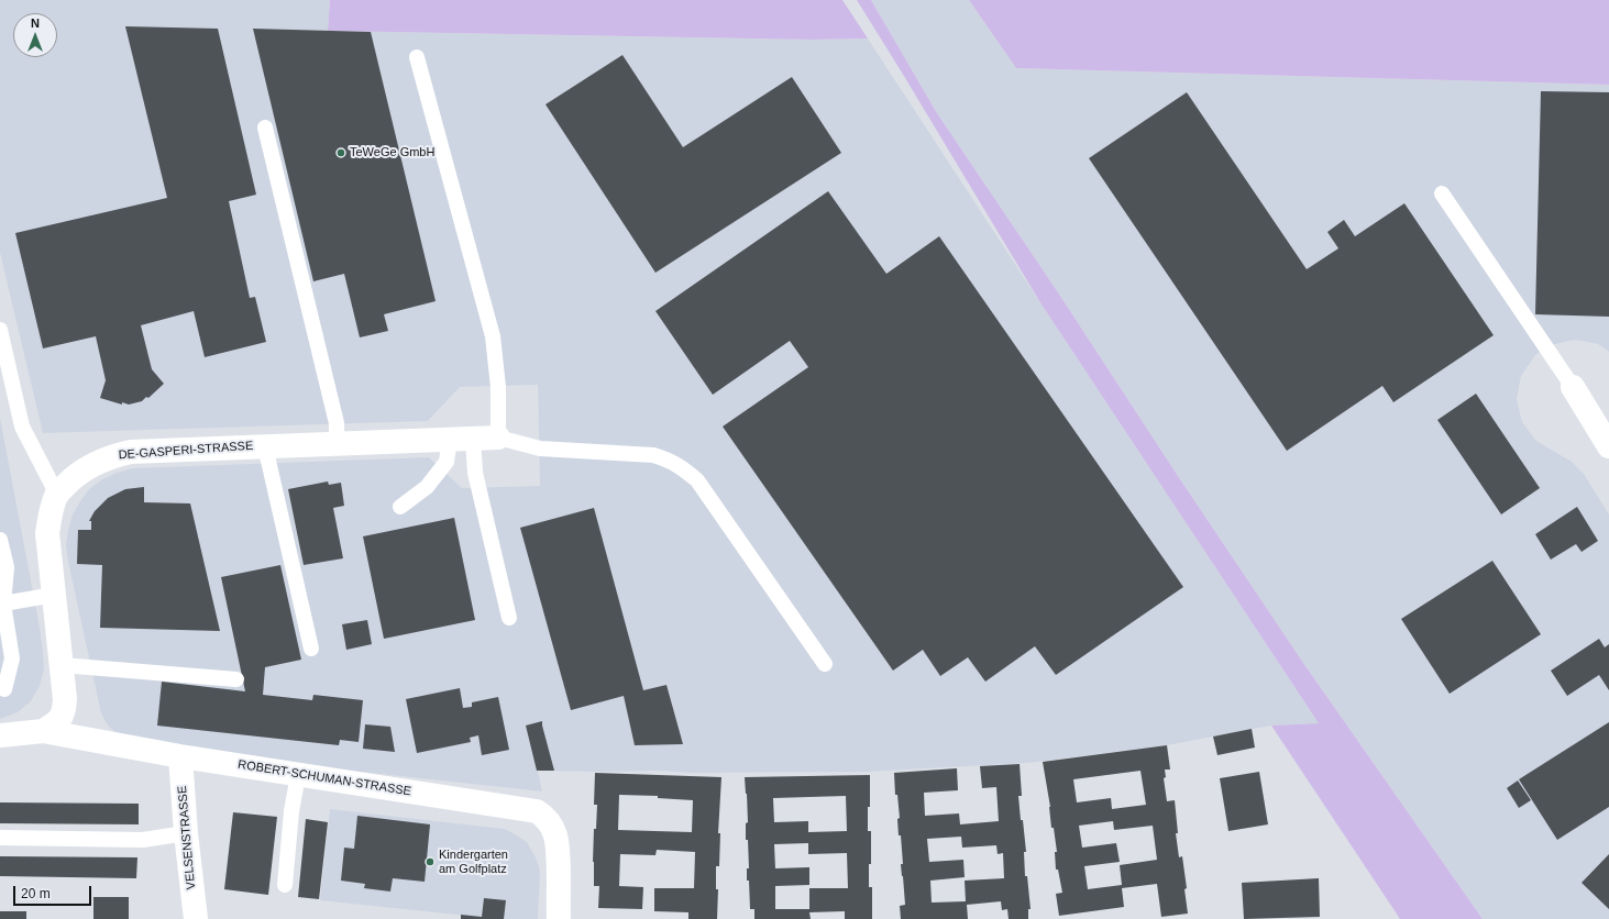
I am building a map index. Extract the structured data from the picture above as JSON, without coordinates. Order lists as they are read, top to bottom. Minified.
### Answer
{"streets":{"street":["DE-GASPERI-STRASSE","ROBERT-SCHUMAN-STRASSE","VELSENSTRASSE"]},"crossings":[["DE-GASPERI-STRASSE","ROBERT-SCHUMAN-STRASSE"],["ROBERT-SCHUMAN-STRASSE","VELSENSTRASSE"]],"places":["TeWeGe GmbH","Kindergarten am Golfplatz"],"scale_bar":"20 m","north":"top"}
